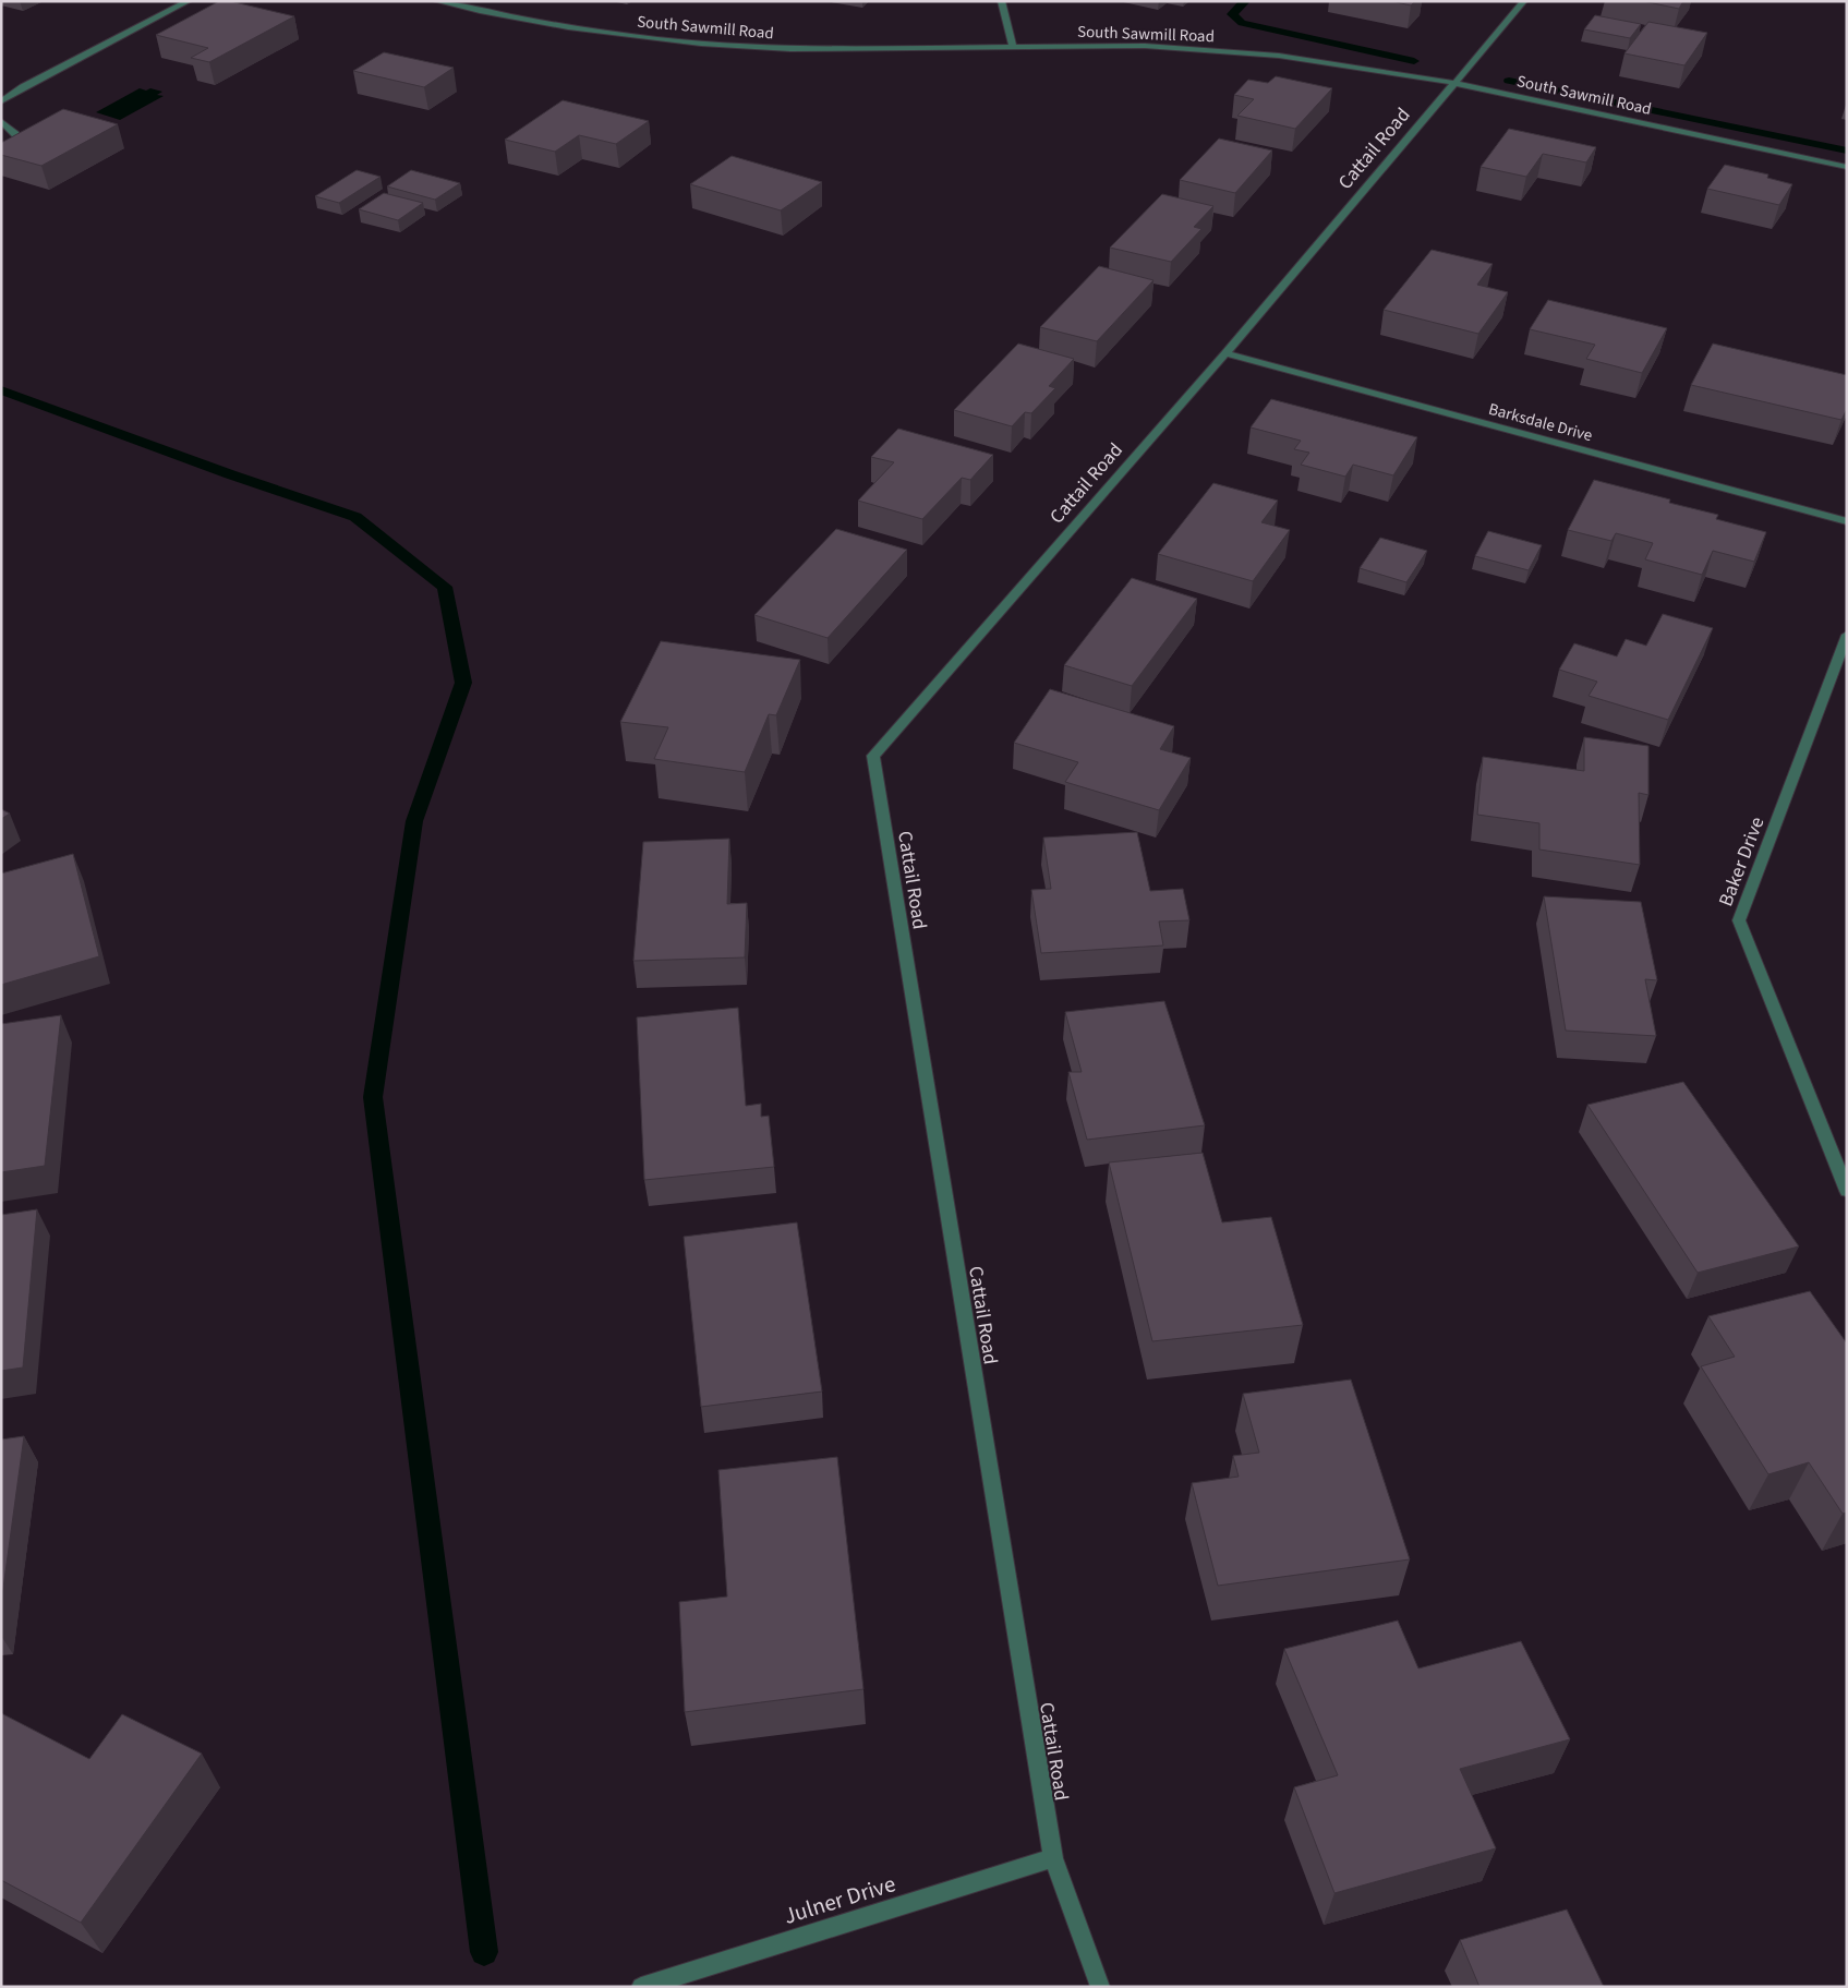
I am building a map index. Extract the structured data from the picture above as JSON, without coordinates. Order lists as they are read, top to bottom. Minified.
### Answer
{"streets":{"street":["South Sawmill Road","Cattail Road","Barksdale Drive","Baker Drive","Julner Drive"]},"crossings":[["South Sawmill Road","Cattail Road"],["Cattail Road","Barksdale Drive"],["Cattail Road","Julner Drive"]]}
